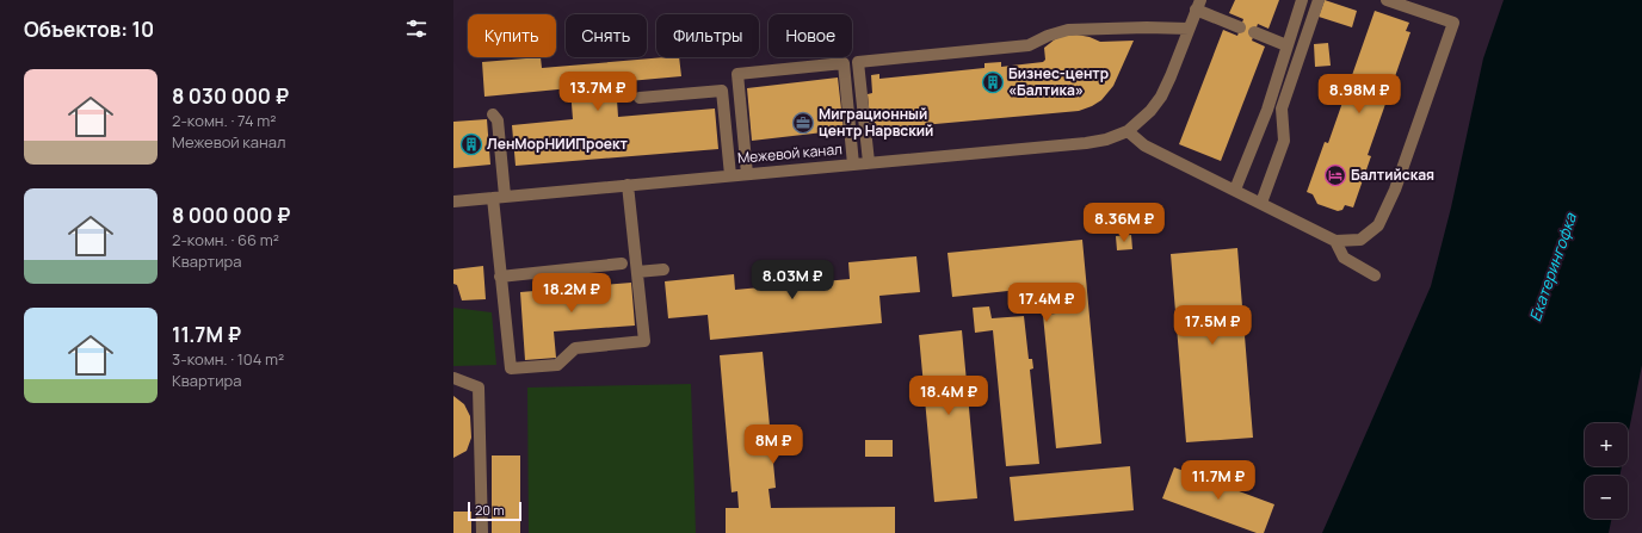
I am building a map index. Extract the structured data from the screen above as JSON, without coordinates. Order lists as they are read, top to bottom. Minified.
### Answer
{"streets":{"street":["Межевой канал"]},"water":["Екатерингофка"],"places":{"building":["Бизнес-центр «Балтика»","ЛенМорНИИПроект"],"office":["Миграционный центр Нарвский"],"hotel":["Балтийская"]},"scale_bar":"20 m","page":{"heading":"Объектов: 10","chip":["Купить","Снять","Фильтры","Новое"],"list":[{"name":"8 030 000 ₽","note":"2-комн. · 74 m² · Межевой канал"},{"name":"8 000 000 ₽","note":"2-комн. · 66 m² · Квартира"},{"name":"11.7M ₽","note":"3-комн. · 104 m² · Квартира"}],"price":["13.7M ₽","8.98M ₽","8.36M ₽","8.03M ₽","18.2M ₽","17.4M ₽","17.5M ₽","18.4M ₽","8M ₽","11.7M ₽"],"map_buttons":["+","−"],"scale":"20 m"}}
